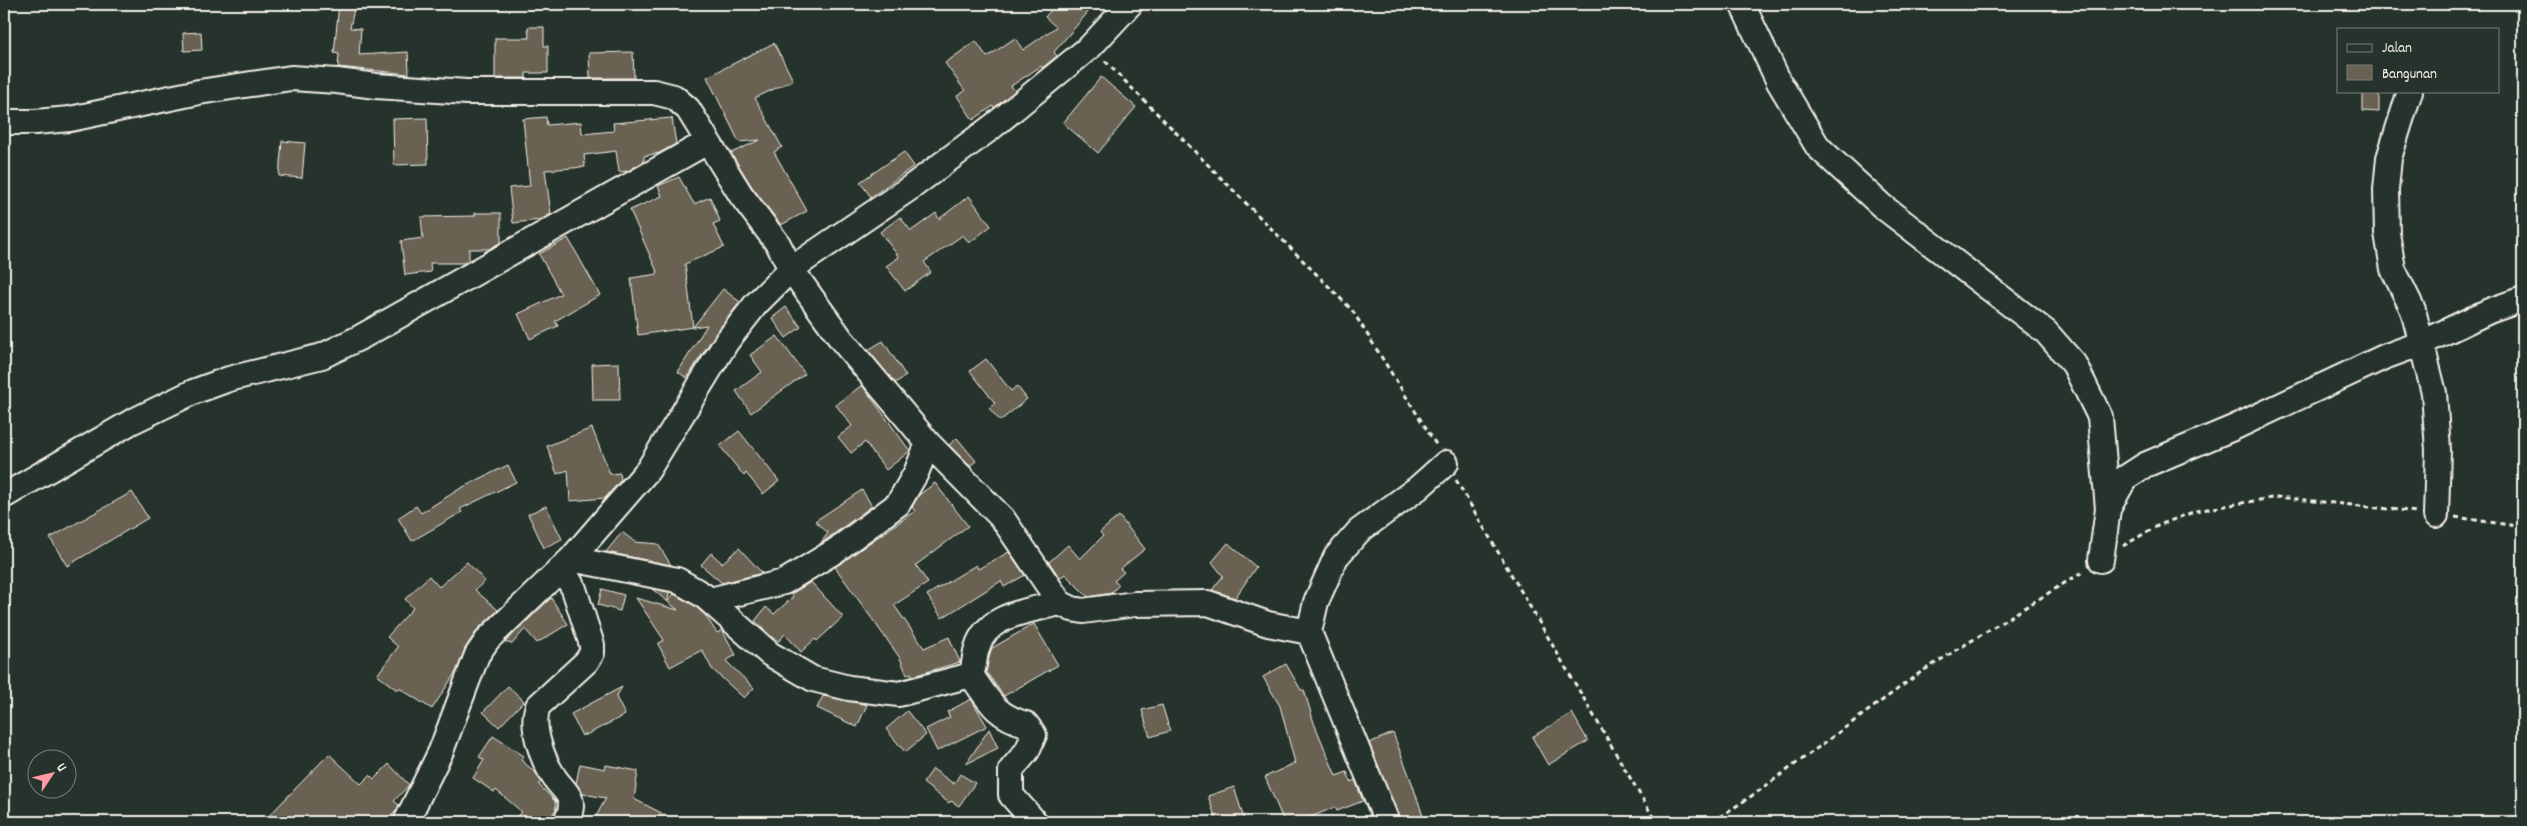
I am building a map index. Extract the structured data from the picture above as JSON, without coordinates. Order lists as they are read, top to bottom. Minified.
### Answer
{"legend":["Jalan","Bangunan"],"north":"top right"}
